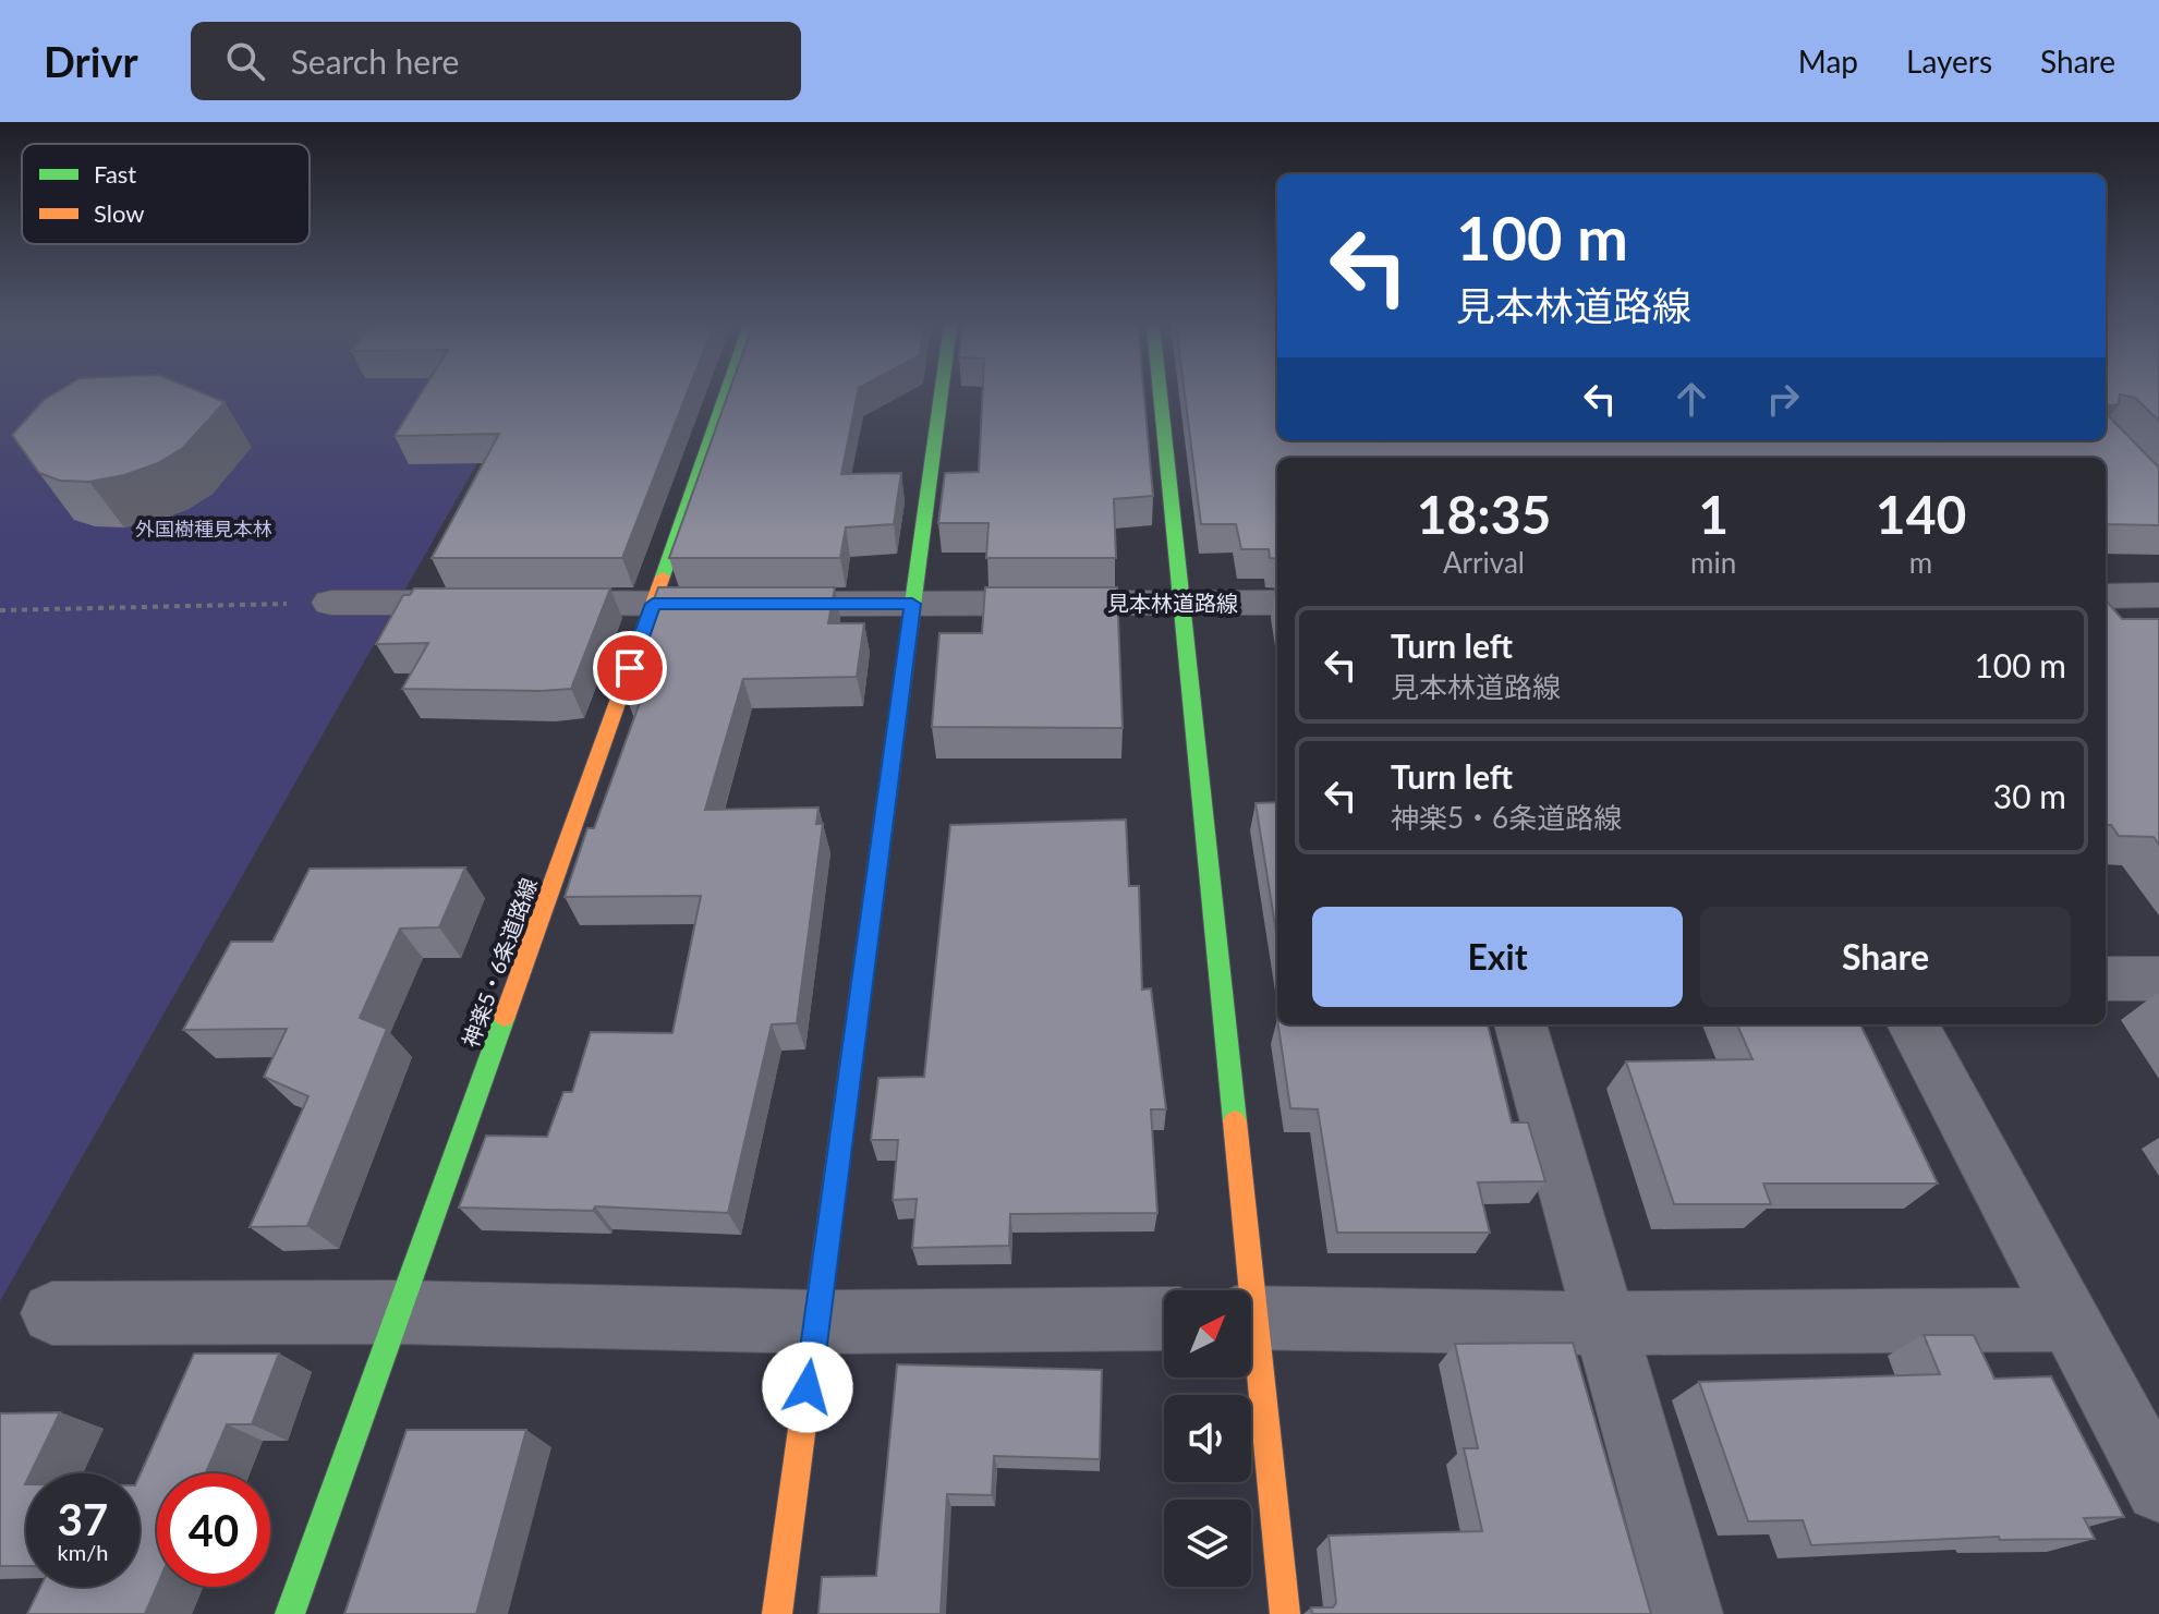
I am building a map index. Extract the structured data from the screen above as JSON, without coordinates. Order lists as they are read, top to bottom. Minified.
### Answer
{"streets":{"street":["見本林道路線","神楽5・6条道路線"]},"crossings":[["見本林道路線","神楽5・6条道路線"]],"parks":["外国樹種見本林"],"legend":["Fast","Slow"],"north":"top right","page":{"header":"Drivr","search":"Search here","nav":["Map","Layers","Share"],"turn":["100 m","見本林道路線"],"eta":["18:35","Arrival","1","min","140","m"],"list":[{"name":"Turn left","note":"見本林道路線","value":"100 m"},{"name":"Turn left","note":"神楽5・6条道路線","value":"30 m"}],"buttons":["Exit","Share"],"speed":"37 km/h","limit":"40"}}
